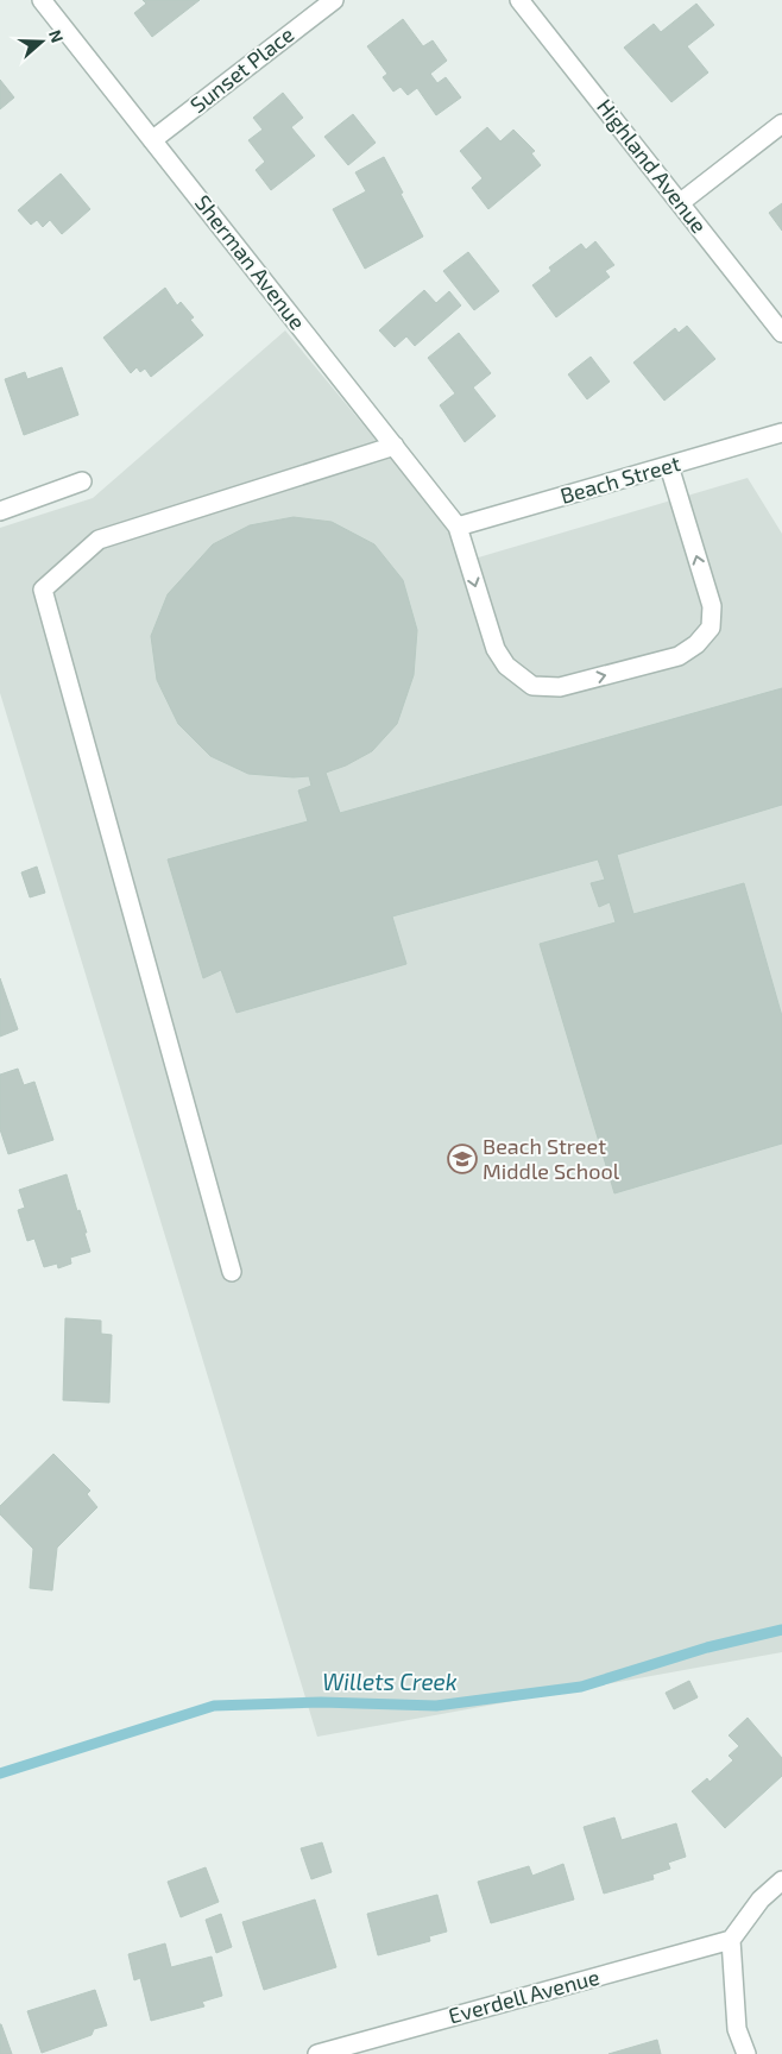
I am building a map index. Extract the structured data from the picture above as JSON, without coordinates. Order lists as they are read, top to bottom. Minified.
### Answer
{"streets":{"street":["Sunset Place","Highland Avenue","Sherman Avenue","Beach Street","Everdell Avenue"]},"crossings":[["Sunset Place","Sherman Avenue"],["Sherman Avenue","Beach Street"]],"water":["Willets Creek"],"places":{"school or university":["Beach Street Middle School"]},"north":"right"}
